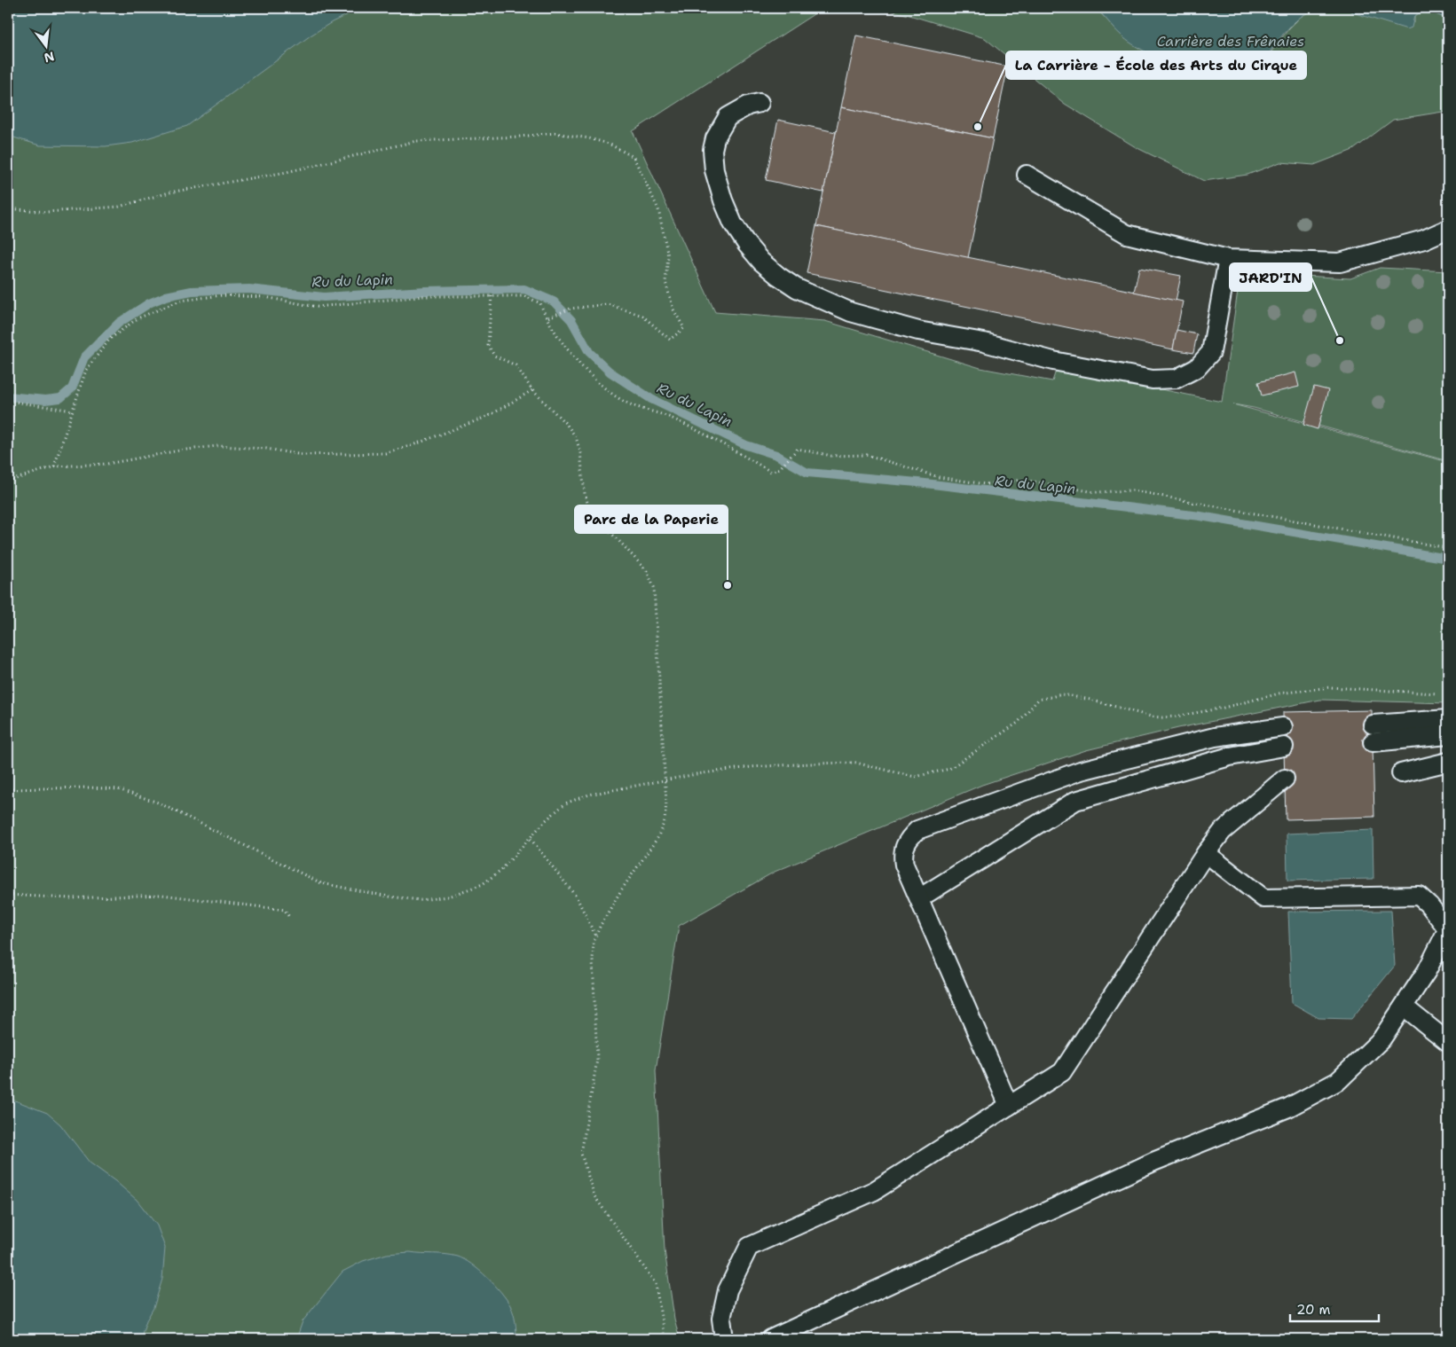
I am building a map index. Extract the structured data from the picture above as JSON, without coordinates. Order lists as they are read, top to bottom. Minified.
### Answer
{"water":["Carrière des Frênaies","Ru du Lapin"],"places":["La Carrière - École des Arts du Cirque","JARD'IN","Parc de la Paperie"],"scale_bar":"20 m","north":"bottom"}
